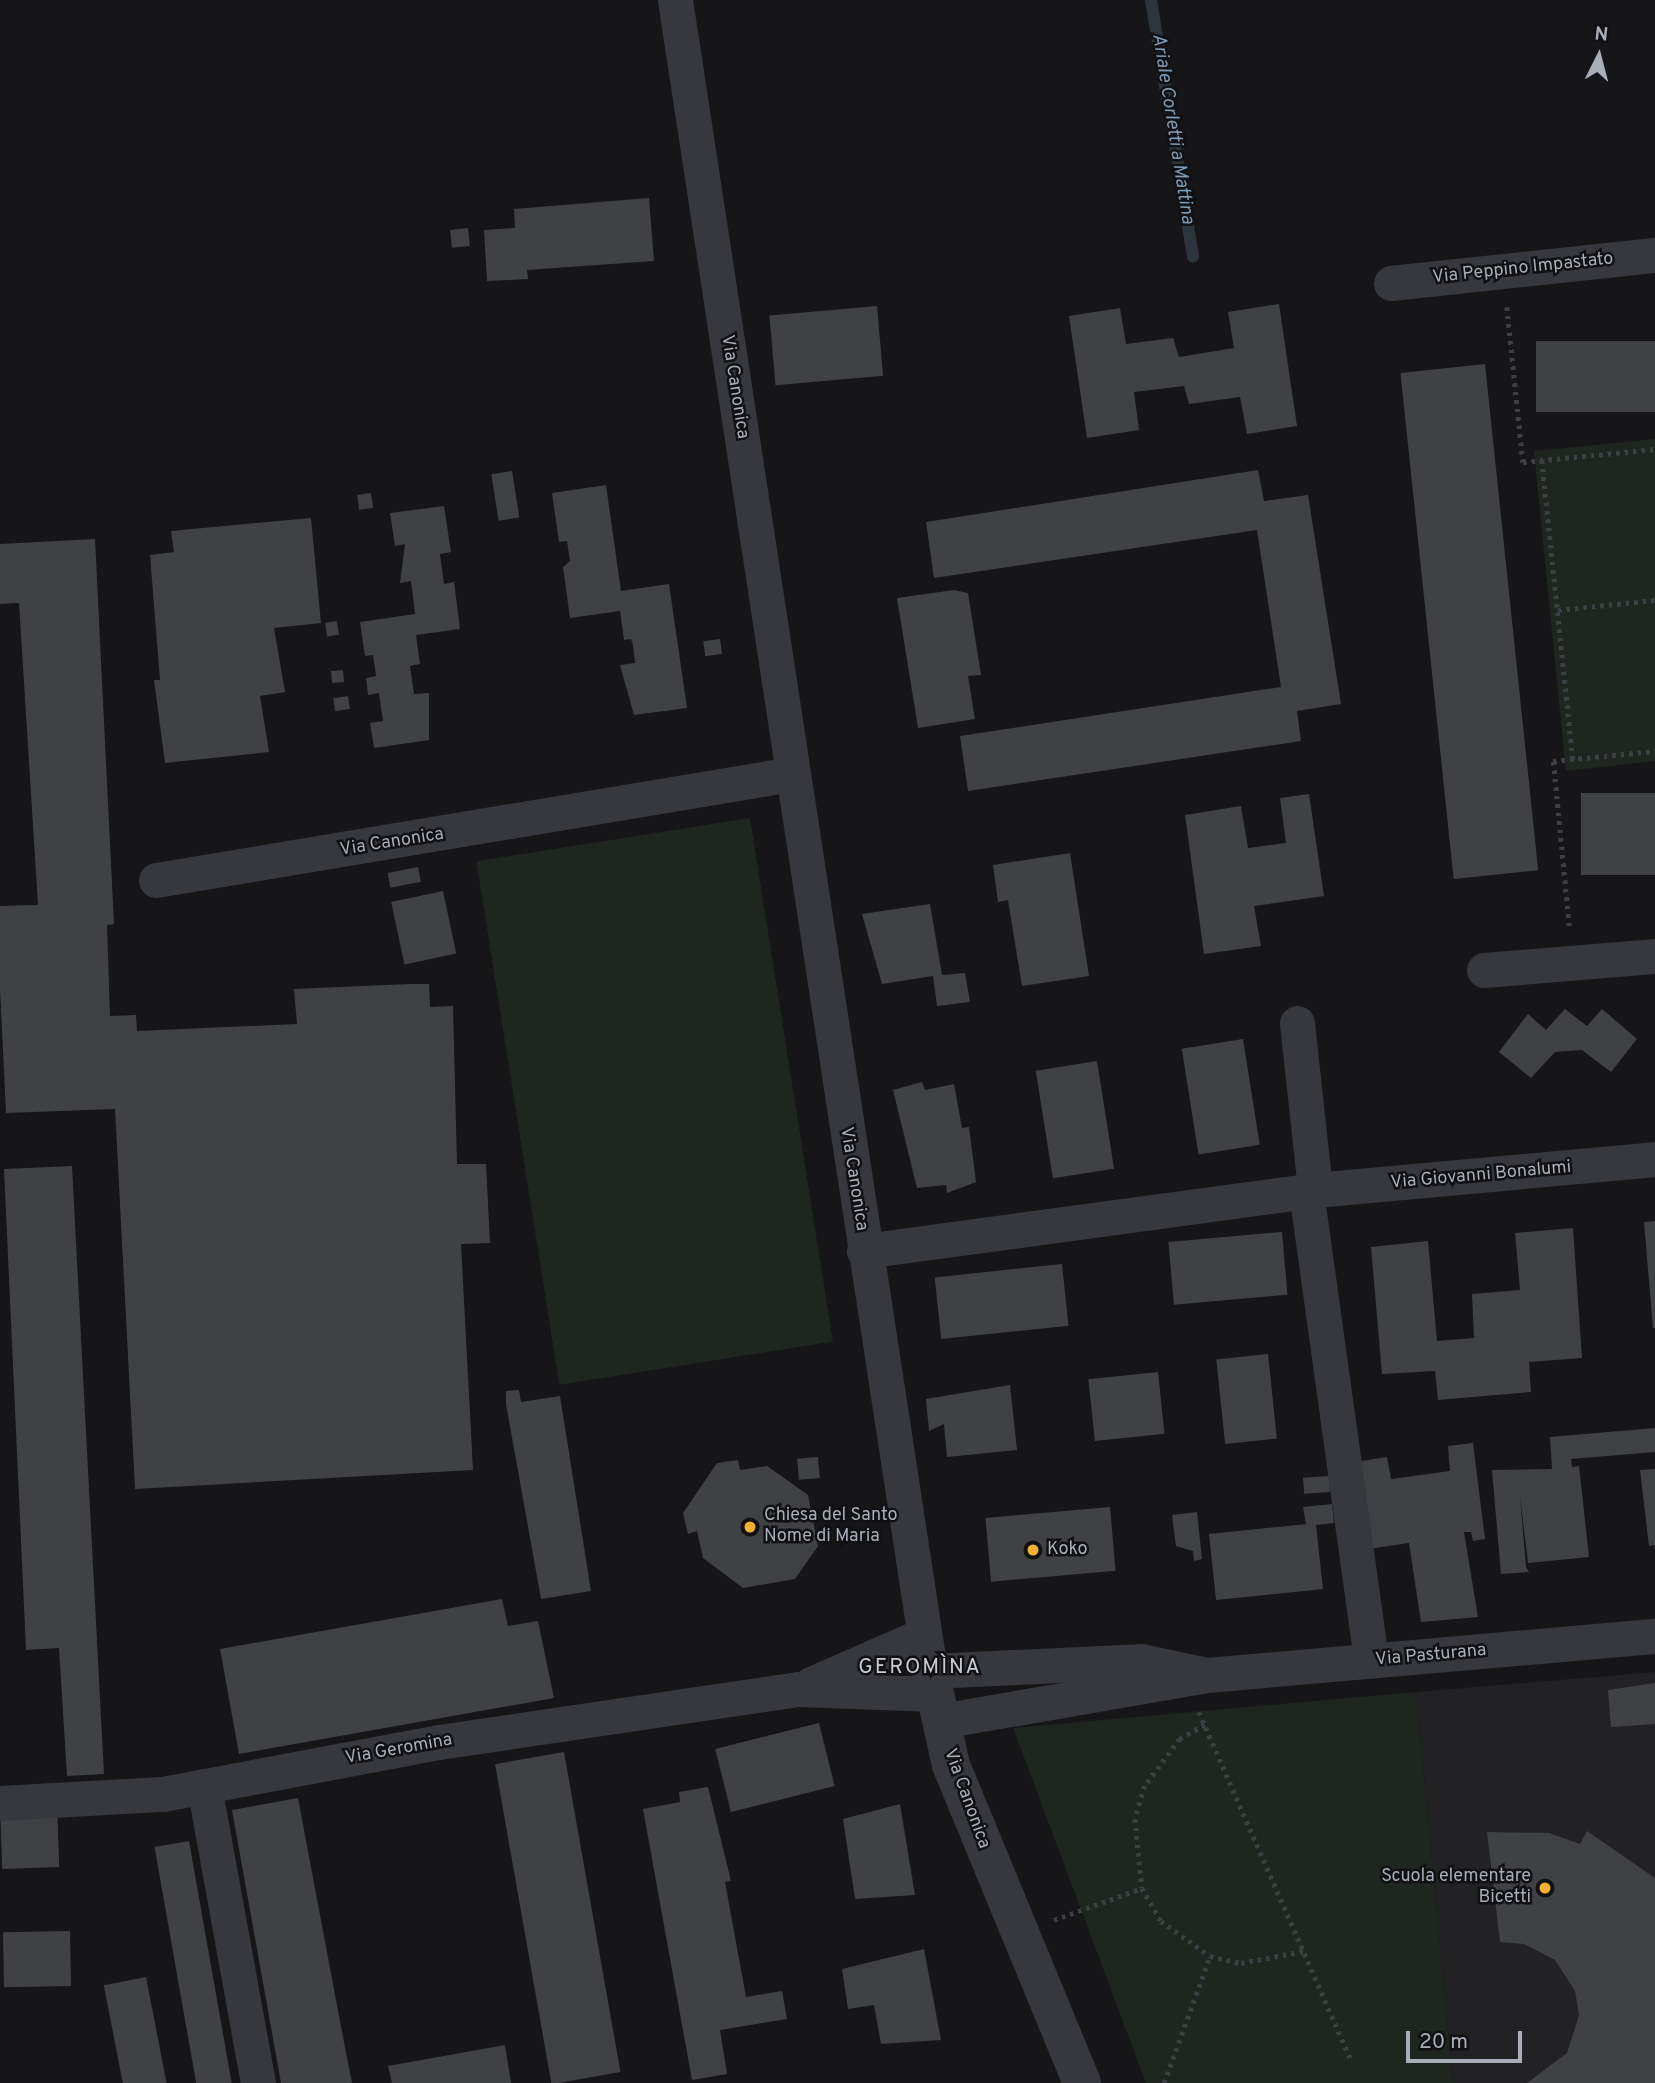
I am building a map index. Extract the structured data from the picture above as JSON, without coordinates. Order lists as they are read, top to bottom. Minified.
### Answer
{"streets":{"street":["Via Peppino Impastato","Via Canonica","Via Giovanni Bonalumi","Via Pasturana","Via Geromina"]},"crossings":[["Via Canonica","Via Giovanni Bonalumi"],["Via Canonica","Via Pasturana"],["Via Canonica","Via Geromina"],["Via Pasturana","Via Geromina"]],"districts":["GEROMÌNA"],"water":["Ariale Corletti a Mattina"],"places":["Chiesa del Santo Nome di Maria","Koko","Scuola elementare Bicetti"],"scale_bar":"20 m","north":"top"}
